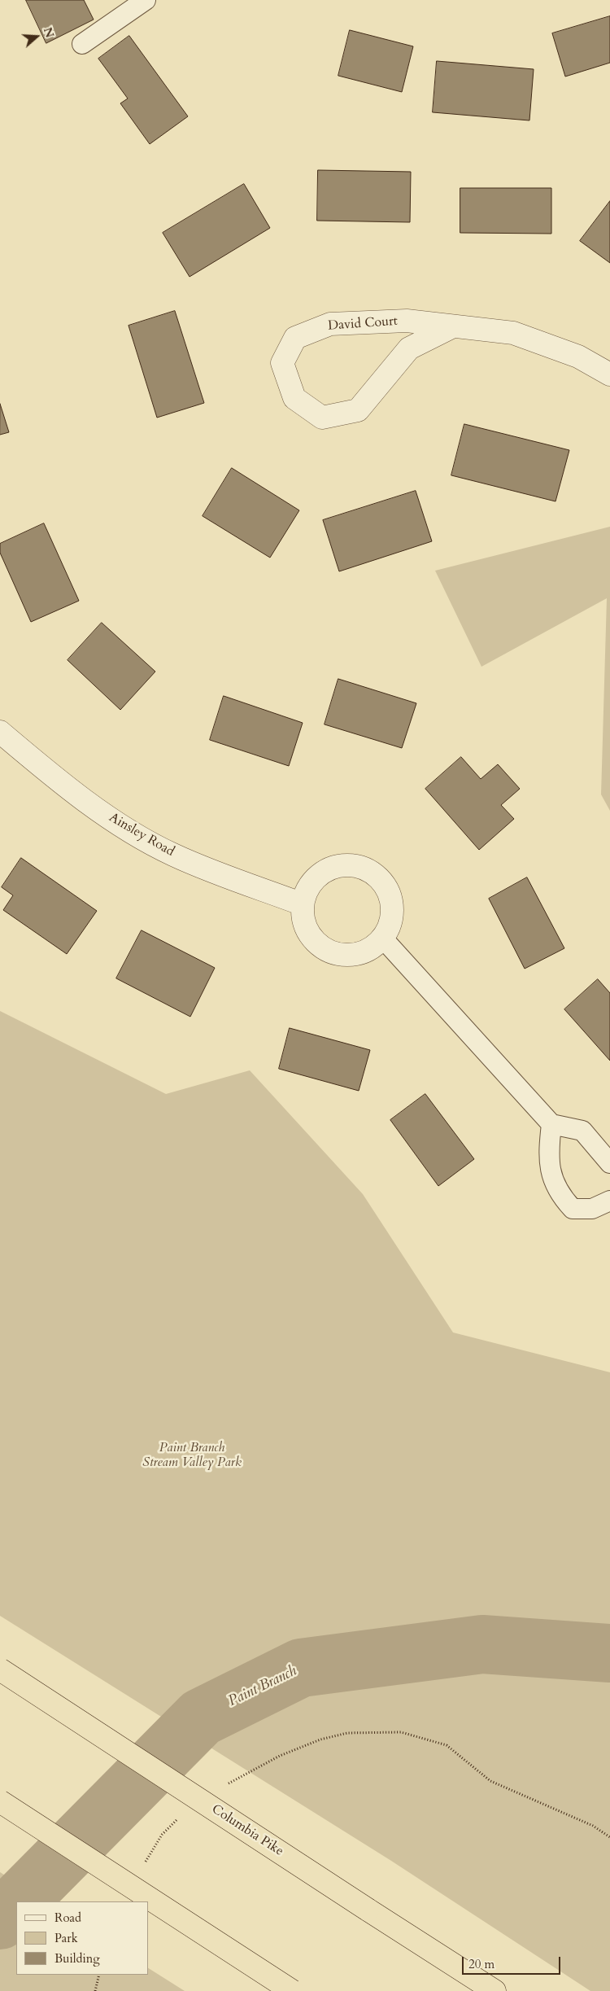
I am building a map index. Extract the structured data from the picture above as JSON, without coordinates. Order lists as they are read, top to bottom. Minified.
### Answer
{"streets":{"highway":["Columbia Pike"],"street":["David Court","Ainsley Road"]},"water":["Paint Branch"],"parks":["Paint Branch Stream Valley Park"],"legend":["Road","Park","Building"],"scale_bar":"20 m","north":"right"}
